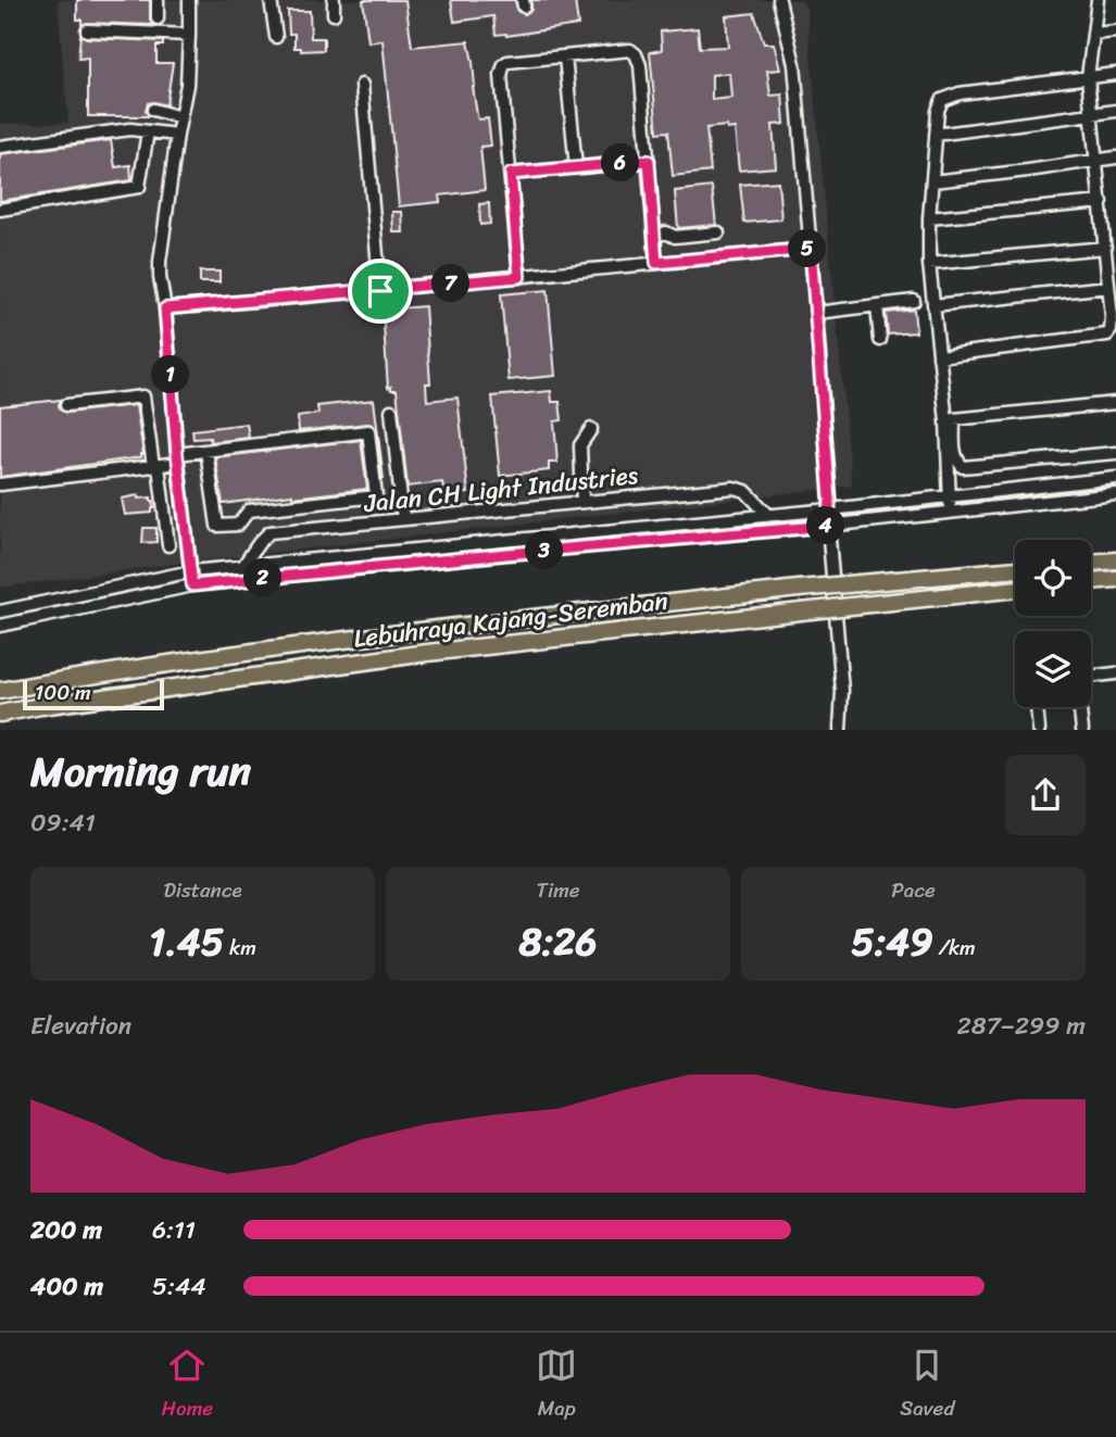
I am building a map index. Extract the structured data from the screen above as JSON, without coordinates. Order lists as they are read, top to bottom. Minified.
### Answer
{"streets":{"highway":["Lebuhraya Kajang-Seremban"],"street":["Jalan CH Light Industries"]},"scale_bar":"100 m","page":{"pins":["6","5","7","1","4","3","2"],"scale":"100 m","heading":["Morning run","09:41"],"stats":[["Distance","1.45 km"],["Time","8:26"],["Pace","5:49 /km"]],"chart":["Elevation","287–299 m"],"list":[{"name":"200 m","note":"6:11"},{"name":"400 m","note":"5:44"}],"tabs":["Home","Map","Saved"]}}
